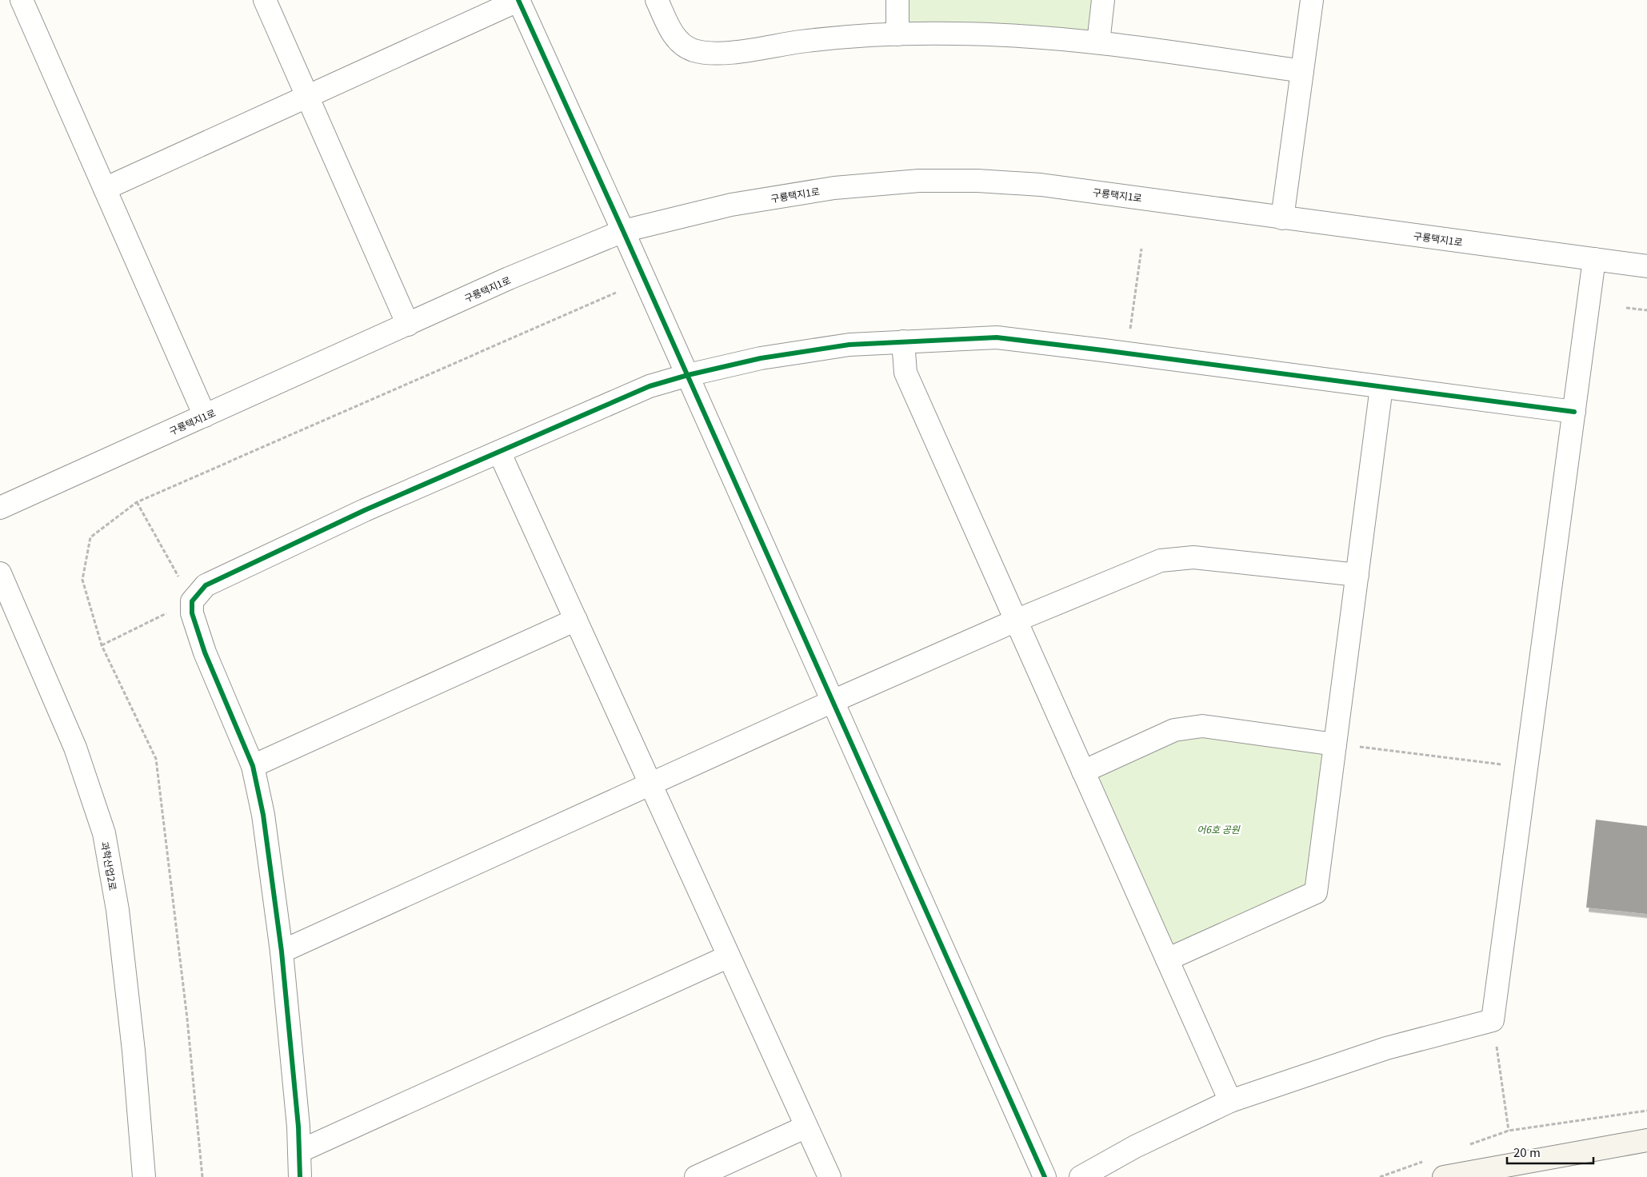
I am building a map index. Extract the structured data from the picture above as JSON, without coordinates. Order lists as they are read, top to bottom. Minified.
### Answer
{"streets":{"street":["구룡택지1로","과학산업2로"]},"parks":["어6호 공원"],"scale_bar":"20 m"}
